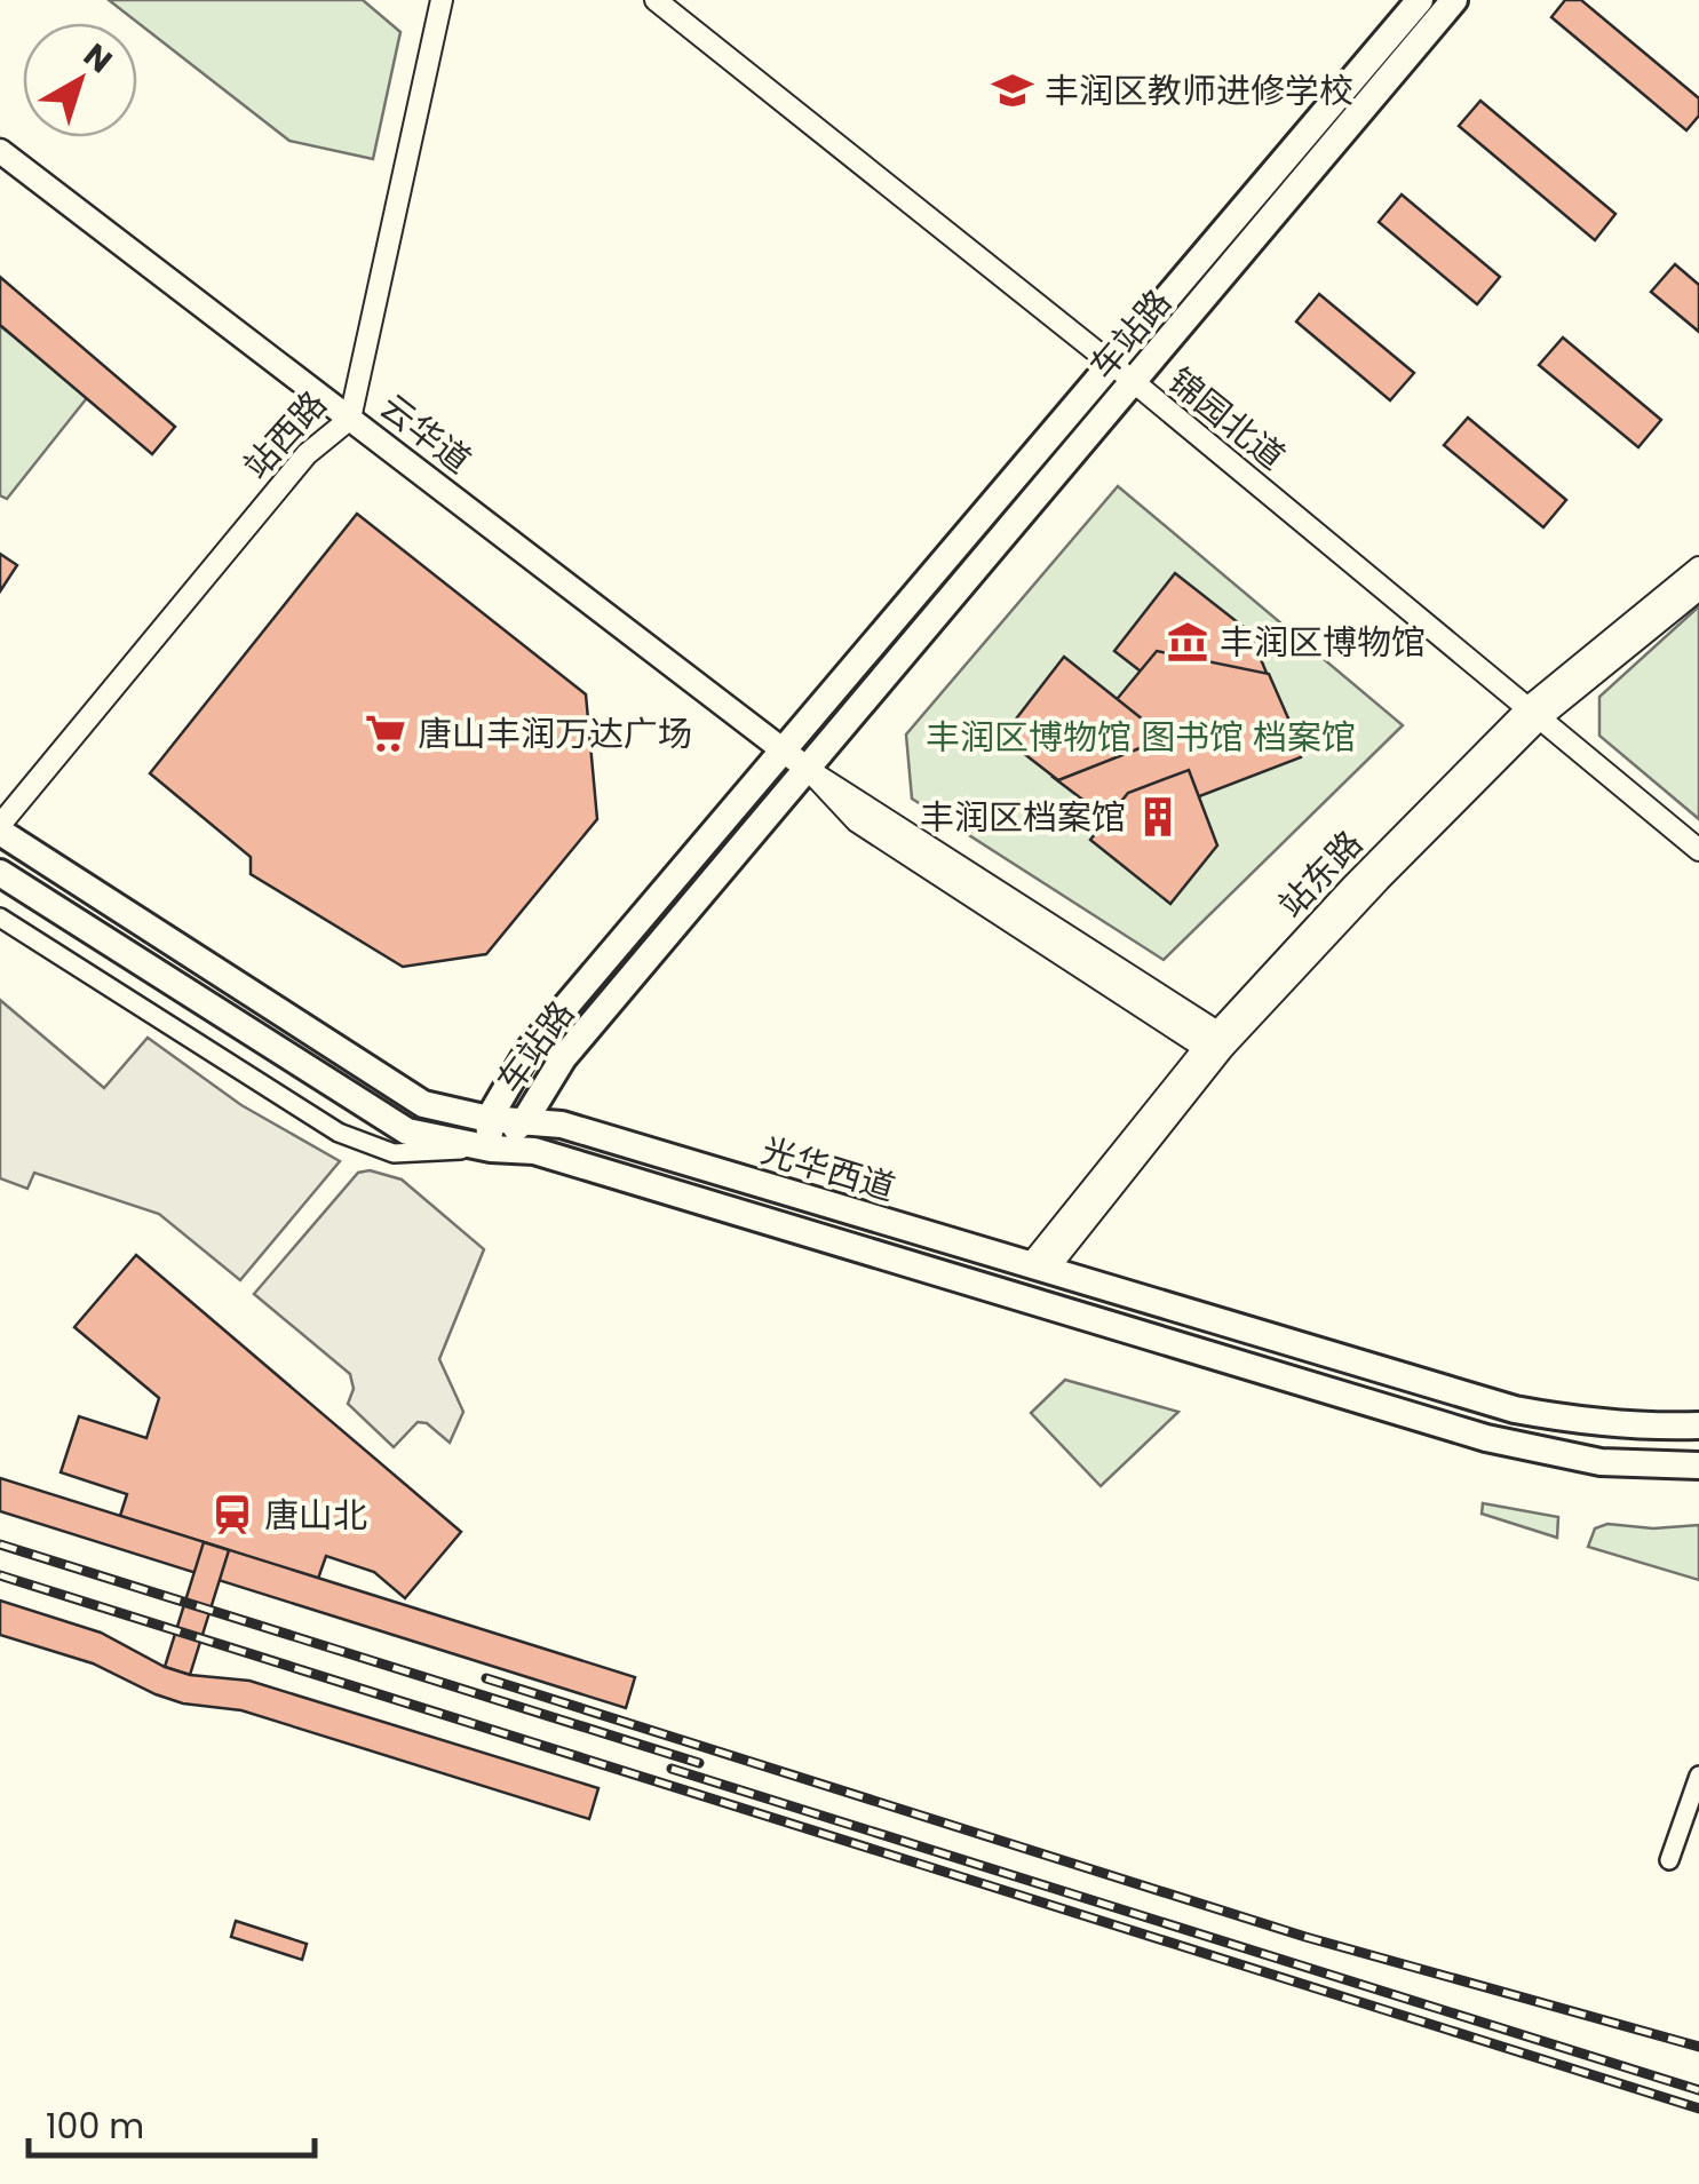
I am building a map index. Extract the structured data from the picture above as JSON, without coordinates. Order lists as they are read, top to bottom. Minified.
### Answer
{"streets":{"main road":["车站路","云华道","光华西道"],"street":["锦园北道","站西路","站东路"]},"crossings":[["车站路","锦园北道"],["车站路","云华道"],["车站路","光华西道"],["锦园北道","站东路"],["云华道","站西路"],["云华道","站东路"],["站西路","光华西道"],["站东路","光华西道"]],"parks":["丰润区博物馆 图书馆 档案馆"],"places":{"school or university":["丰润区教师进修学校"],"museum":["丰润区博物馆"],"supermarket":["唐山丰润万达广场"],"building":["丰润区档案馆"],"station":["唐山北"]},"scale_bar":"100 m","north":"top right"}
